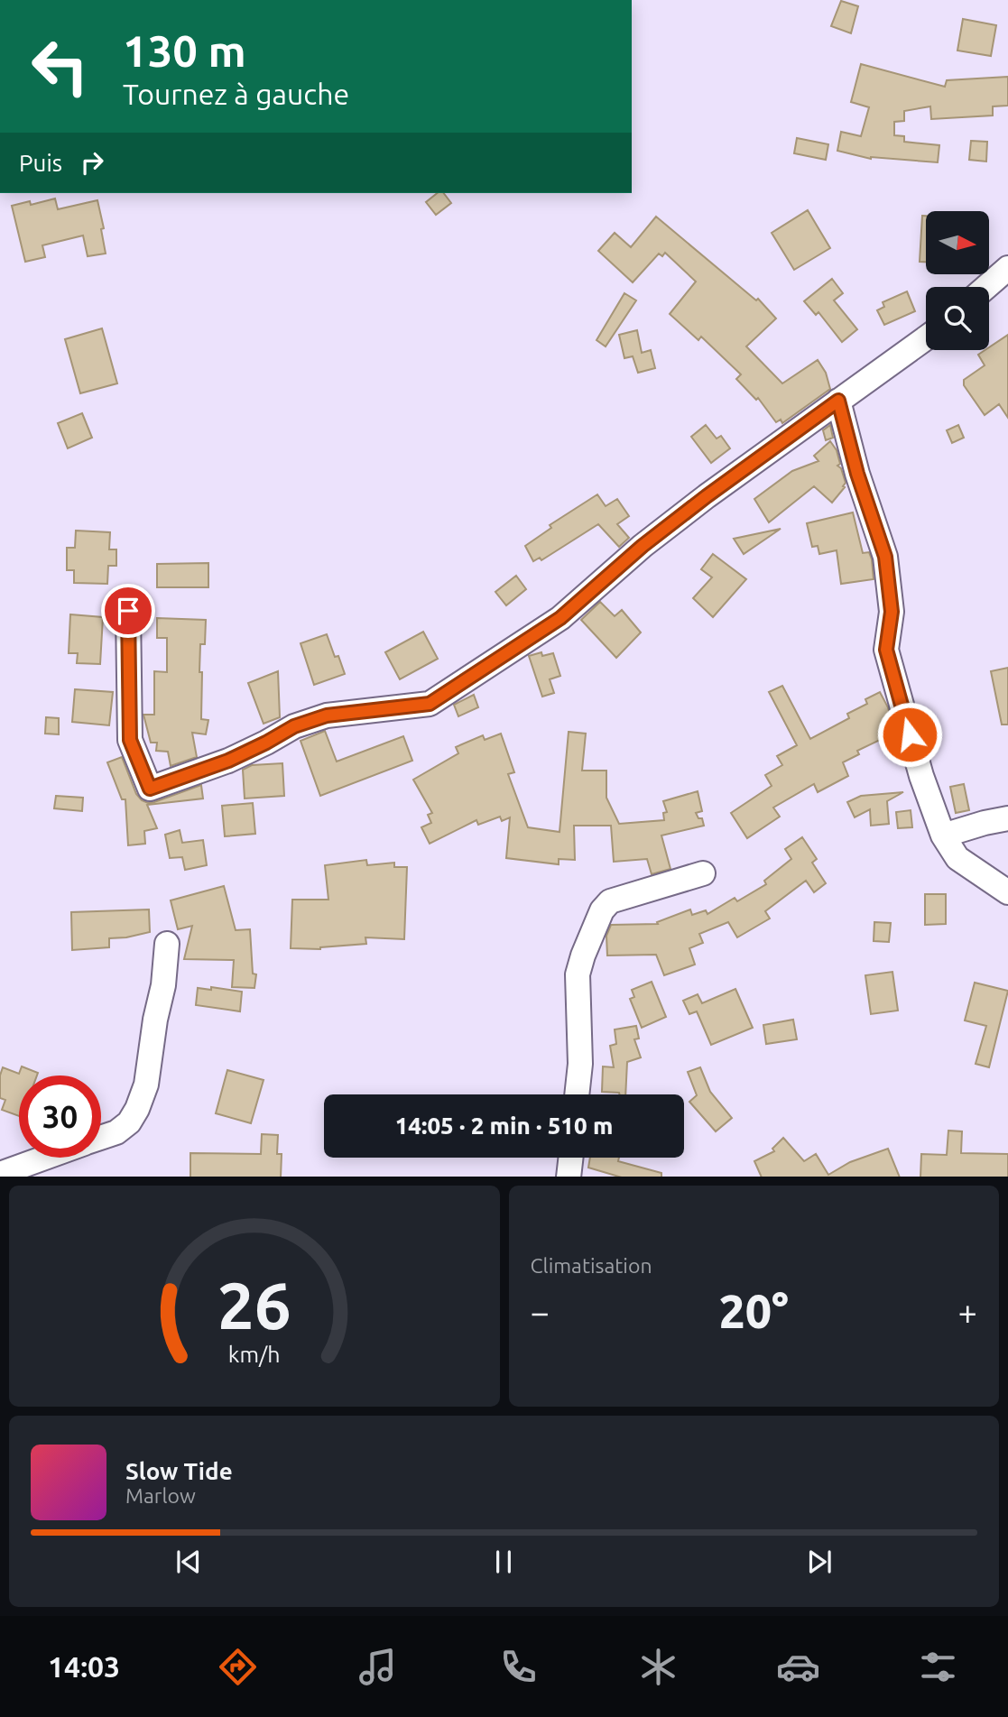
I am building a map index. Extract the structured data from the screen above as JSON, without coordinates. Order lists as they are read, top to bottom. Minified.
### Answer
{"north":"right","page":{"turn":["130 m","Tournez à gauche"],"then":"Puis","limit":"30","trip":"14:05 · 2 min · 510 m","tile":"Climatisation","heat":["−","20°","+"],"song":["Slow Tide","Marlow"],"tabs":"14:03","gauge":["26","km/h"]}}
